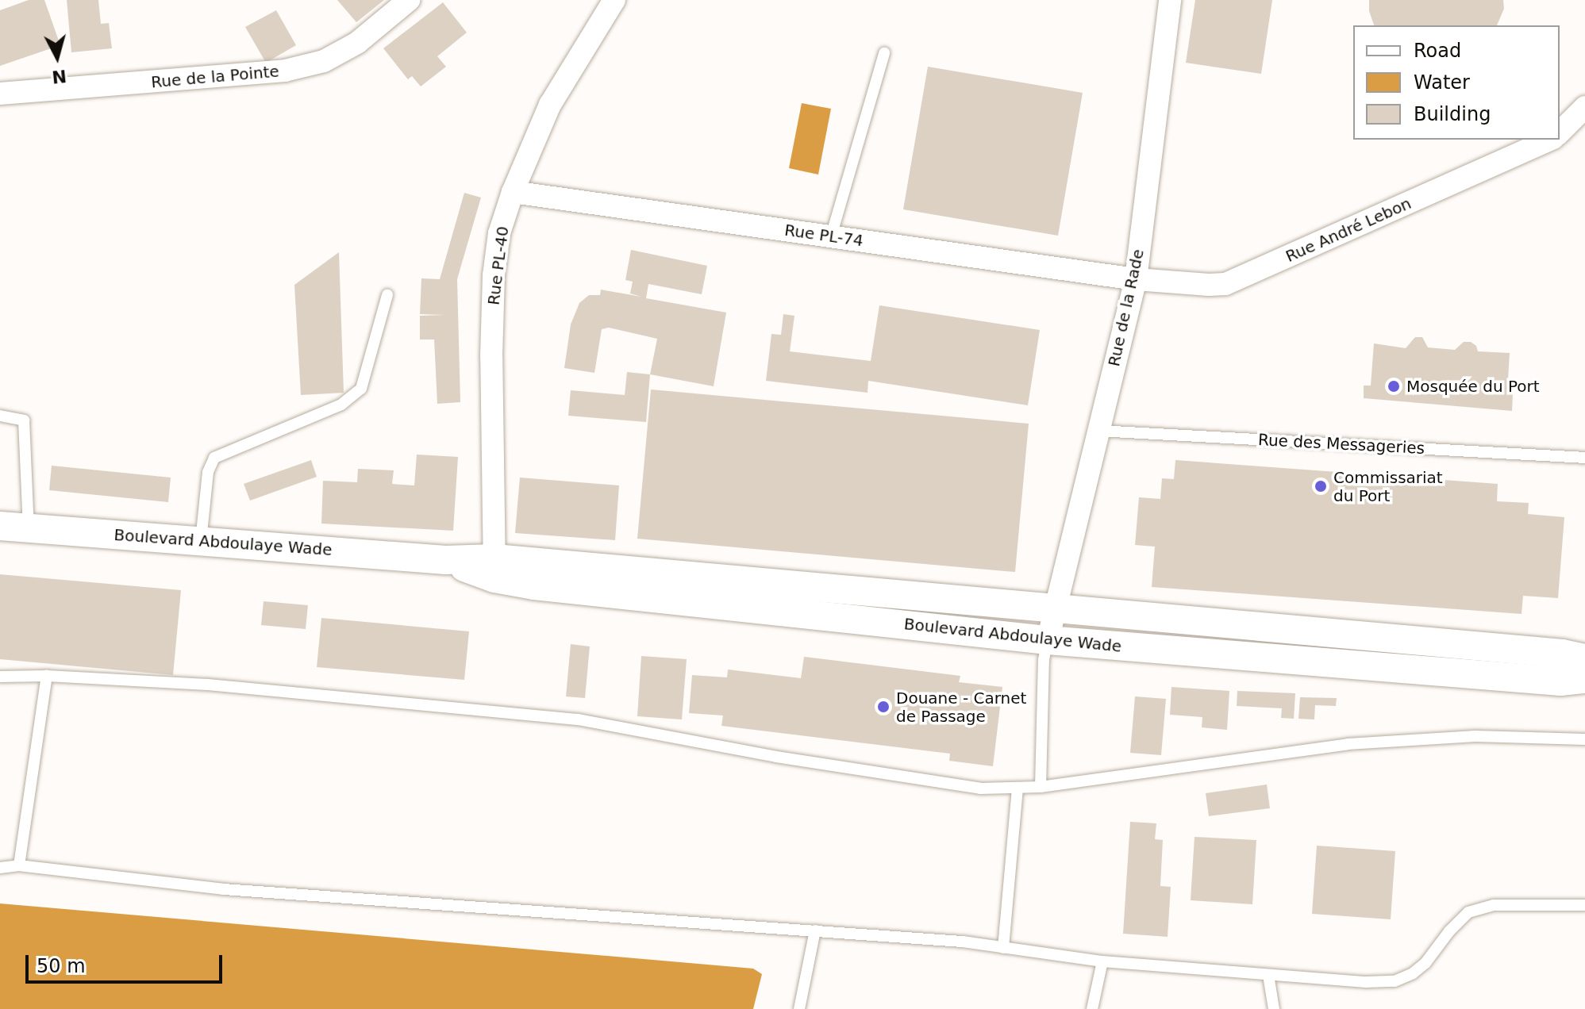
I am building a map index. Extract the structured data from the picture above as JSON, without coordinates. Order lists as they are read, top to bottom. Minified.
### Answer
{"streets":{"street":["Rue de la Pointe","Rue André Lebon","Rue PL-74","Rue PL-40","Rue de la Rade","Boulevard Abdoulaye Wade"],"lane":["Rue des Messageries"]},"crossings":[["Rue André Lebon","Rue PL-74"],["Rue André Lebon","Rue de la Rade"],["Rue PL-74","Rue PL-40"],["Rue PL-74","Rue de la Rade"],["Rue PL-40","Boulevard Abdoulaye Wade"],["Rue de la Rade","Rue des Messageries"],["Rue de la Rade","Boulevard Abdoulaye Wade"]],"places":["Mosquée du Port","Commissariat du Port","Douane - Carnet de Passage"],"legend":["Road","Water","Building"],"scale_bar":"50 m","north":"bottom"}
